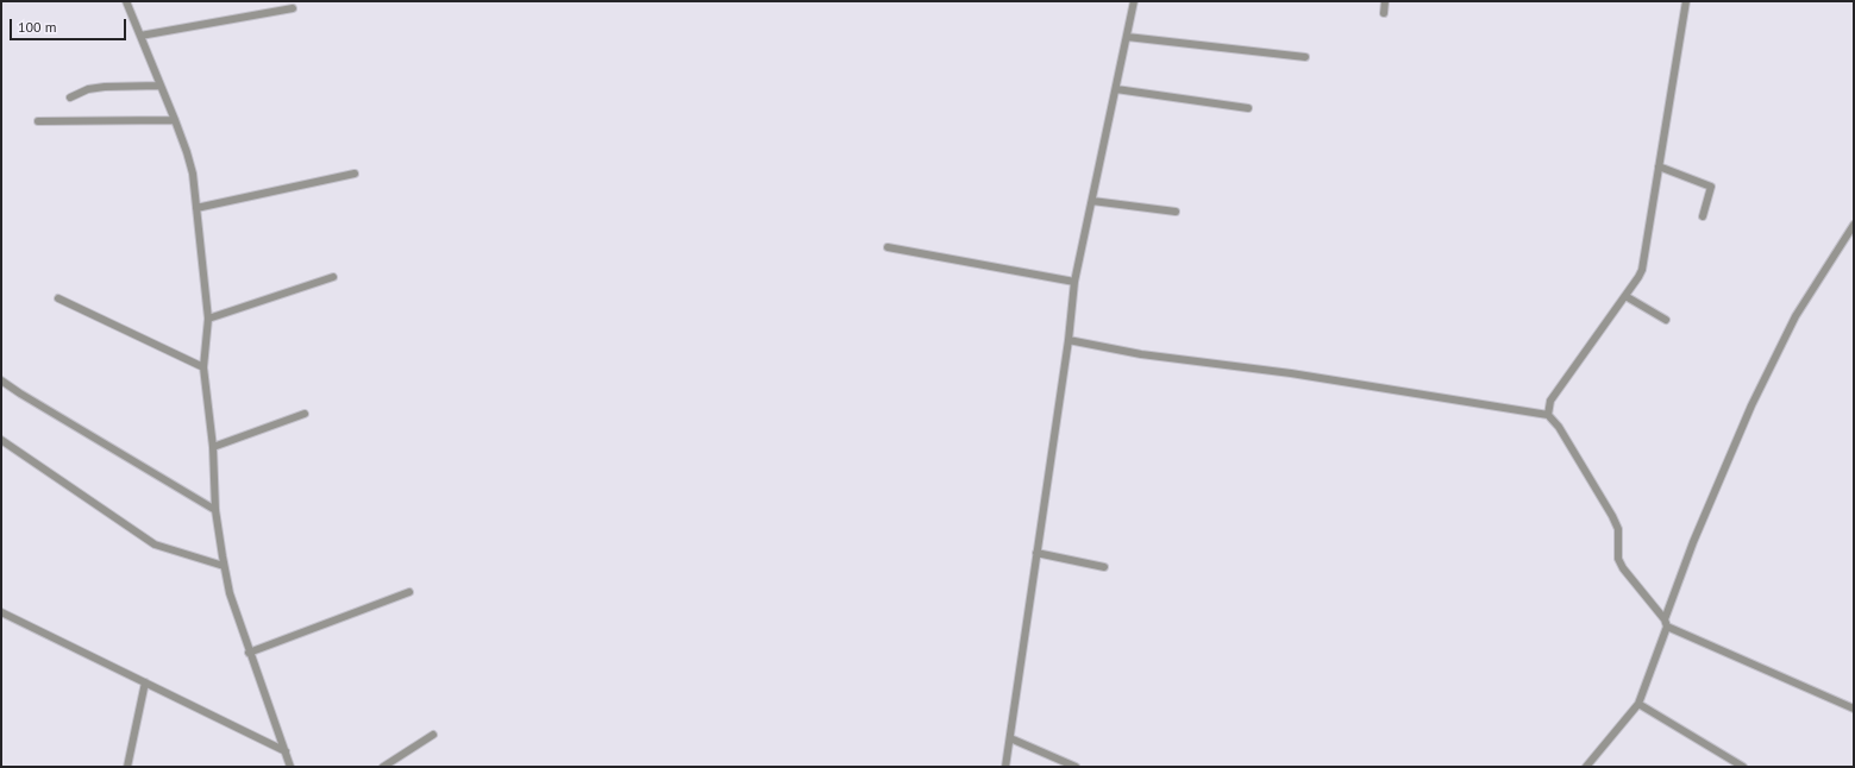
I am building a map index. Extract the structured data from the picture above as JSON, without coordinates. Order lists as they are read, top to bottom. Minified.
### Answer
{"scale_bar":"100 m"}
